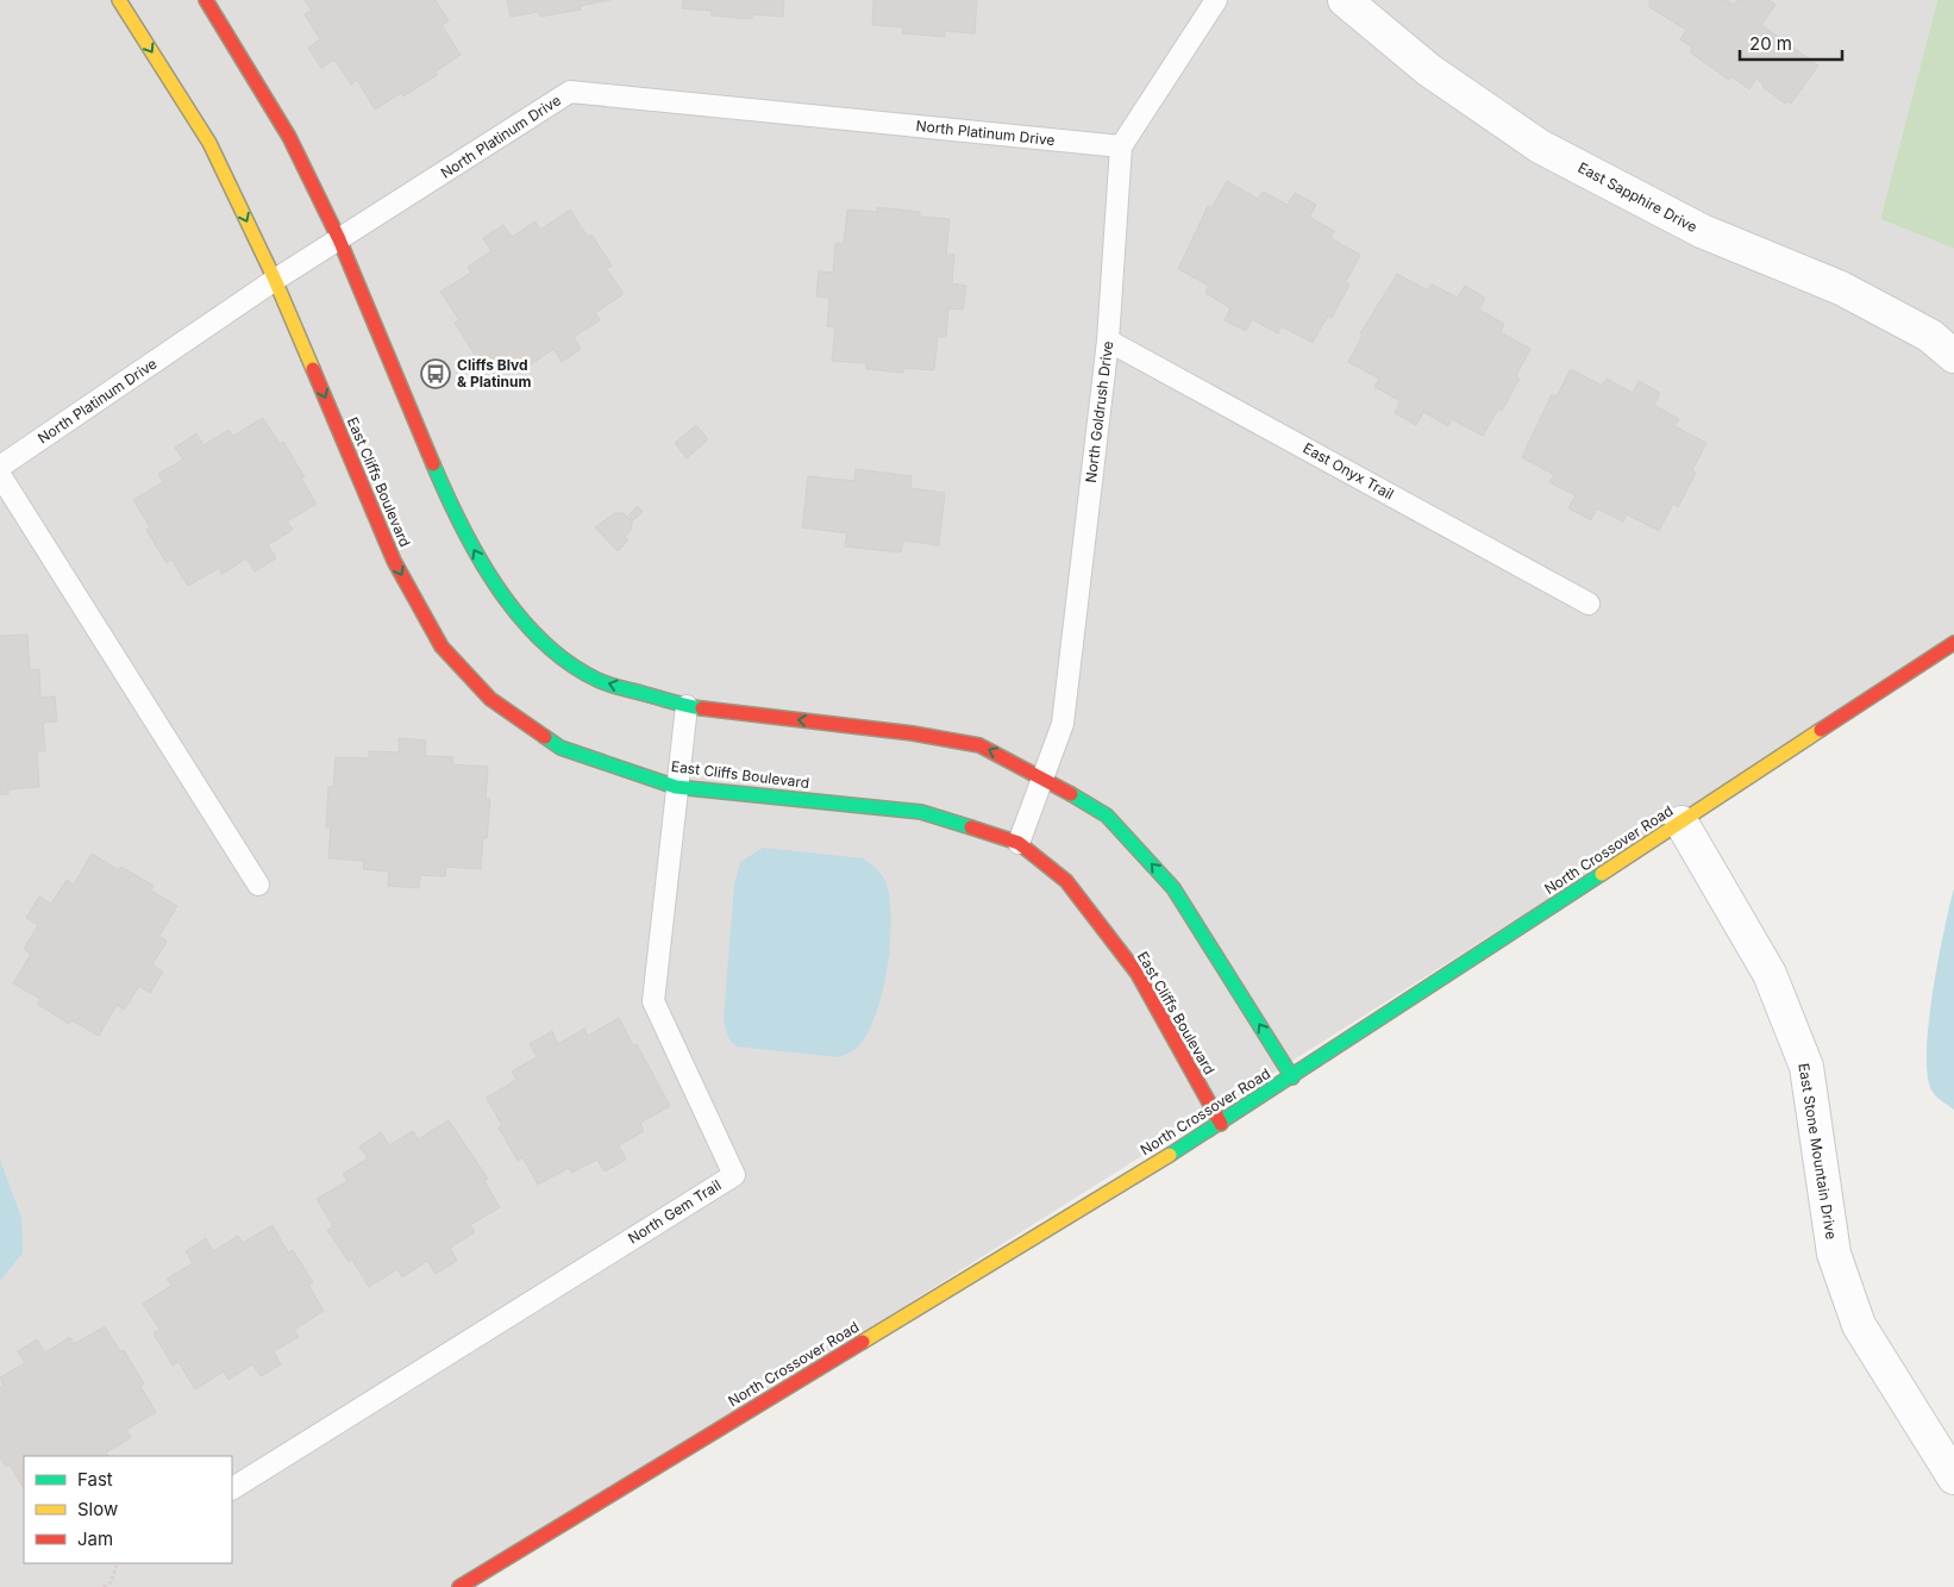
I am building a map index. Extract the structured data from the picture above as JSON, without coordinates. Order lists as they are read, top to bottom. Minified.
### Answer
{"streets":{"street":["East Sapphire Drive","East Cliffs Boulevard","North Crossover Road","East Stone Mountain Drive"],"lane":["North Platinum Drive","North Goldrush Drive","East Onyx Trail","North Gem Trail"]},"crossings":[["North Platinum Drive","North Goldrush Drive"],["North Platinum Drive","East Cliffs Boulevard"],["North Goldrush Drive","East Onyx Trail"],["North Goldrush Drive","East Cliffs Boulevard"],["East Cliffs Boulevard","North Crossover Road"],["East Cliffs Boulevard","North Gem Trail"],["North Crossover Road","East Stone Mountain Drive"]],"places":{"bus stop":["Cliffs Blvd & Platinum"]},"legend":["Fast","Slow","Jam"],"scale_bar":"20 m"}
